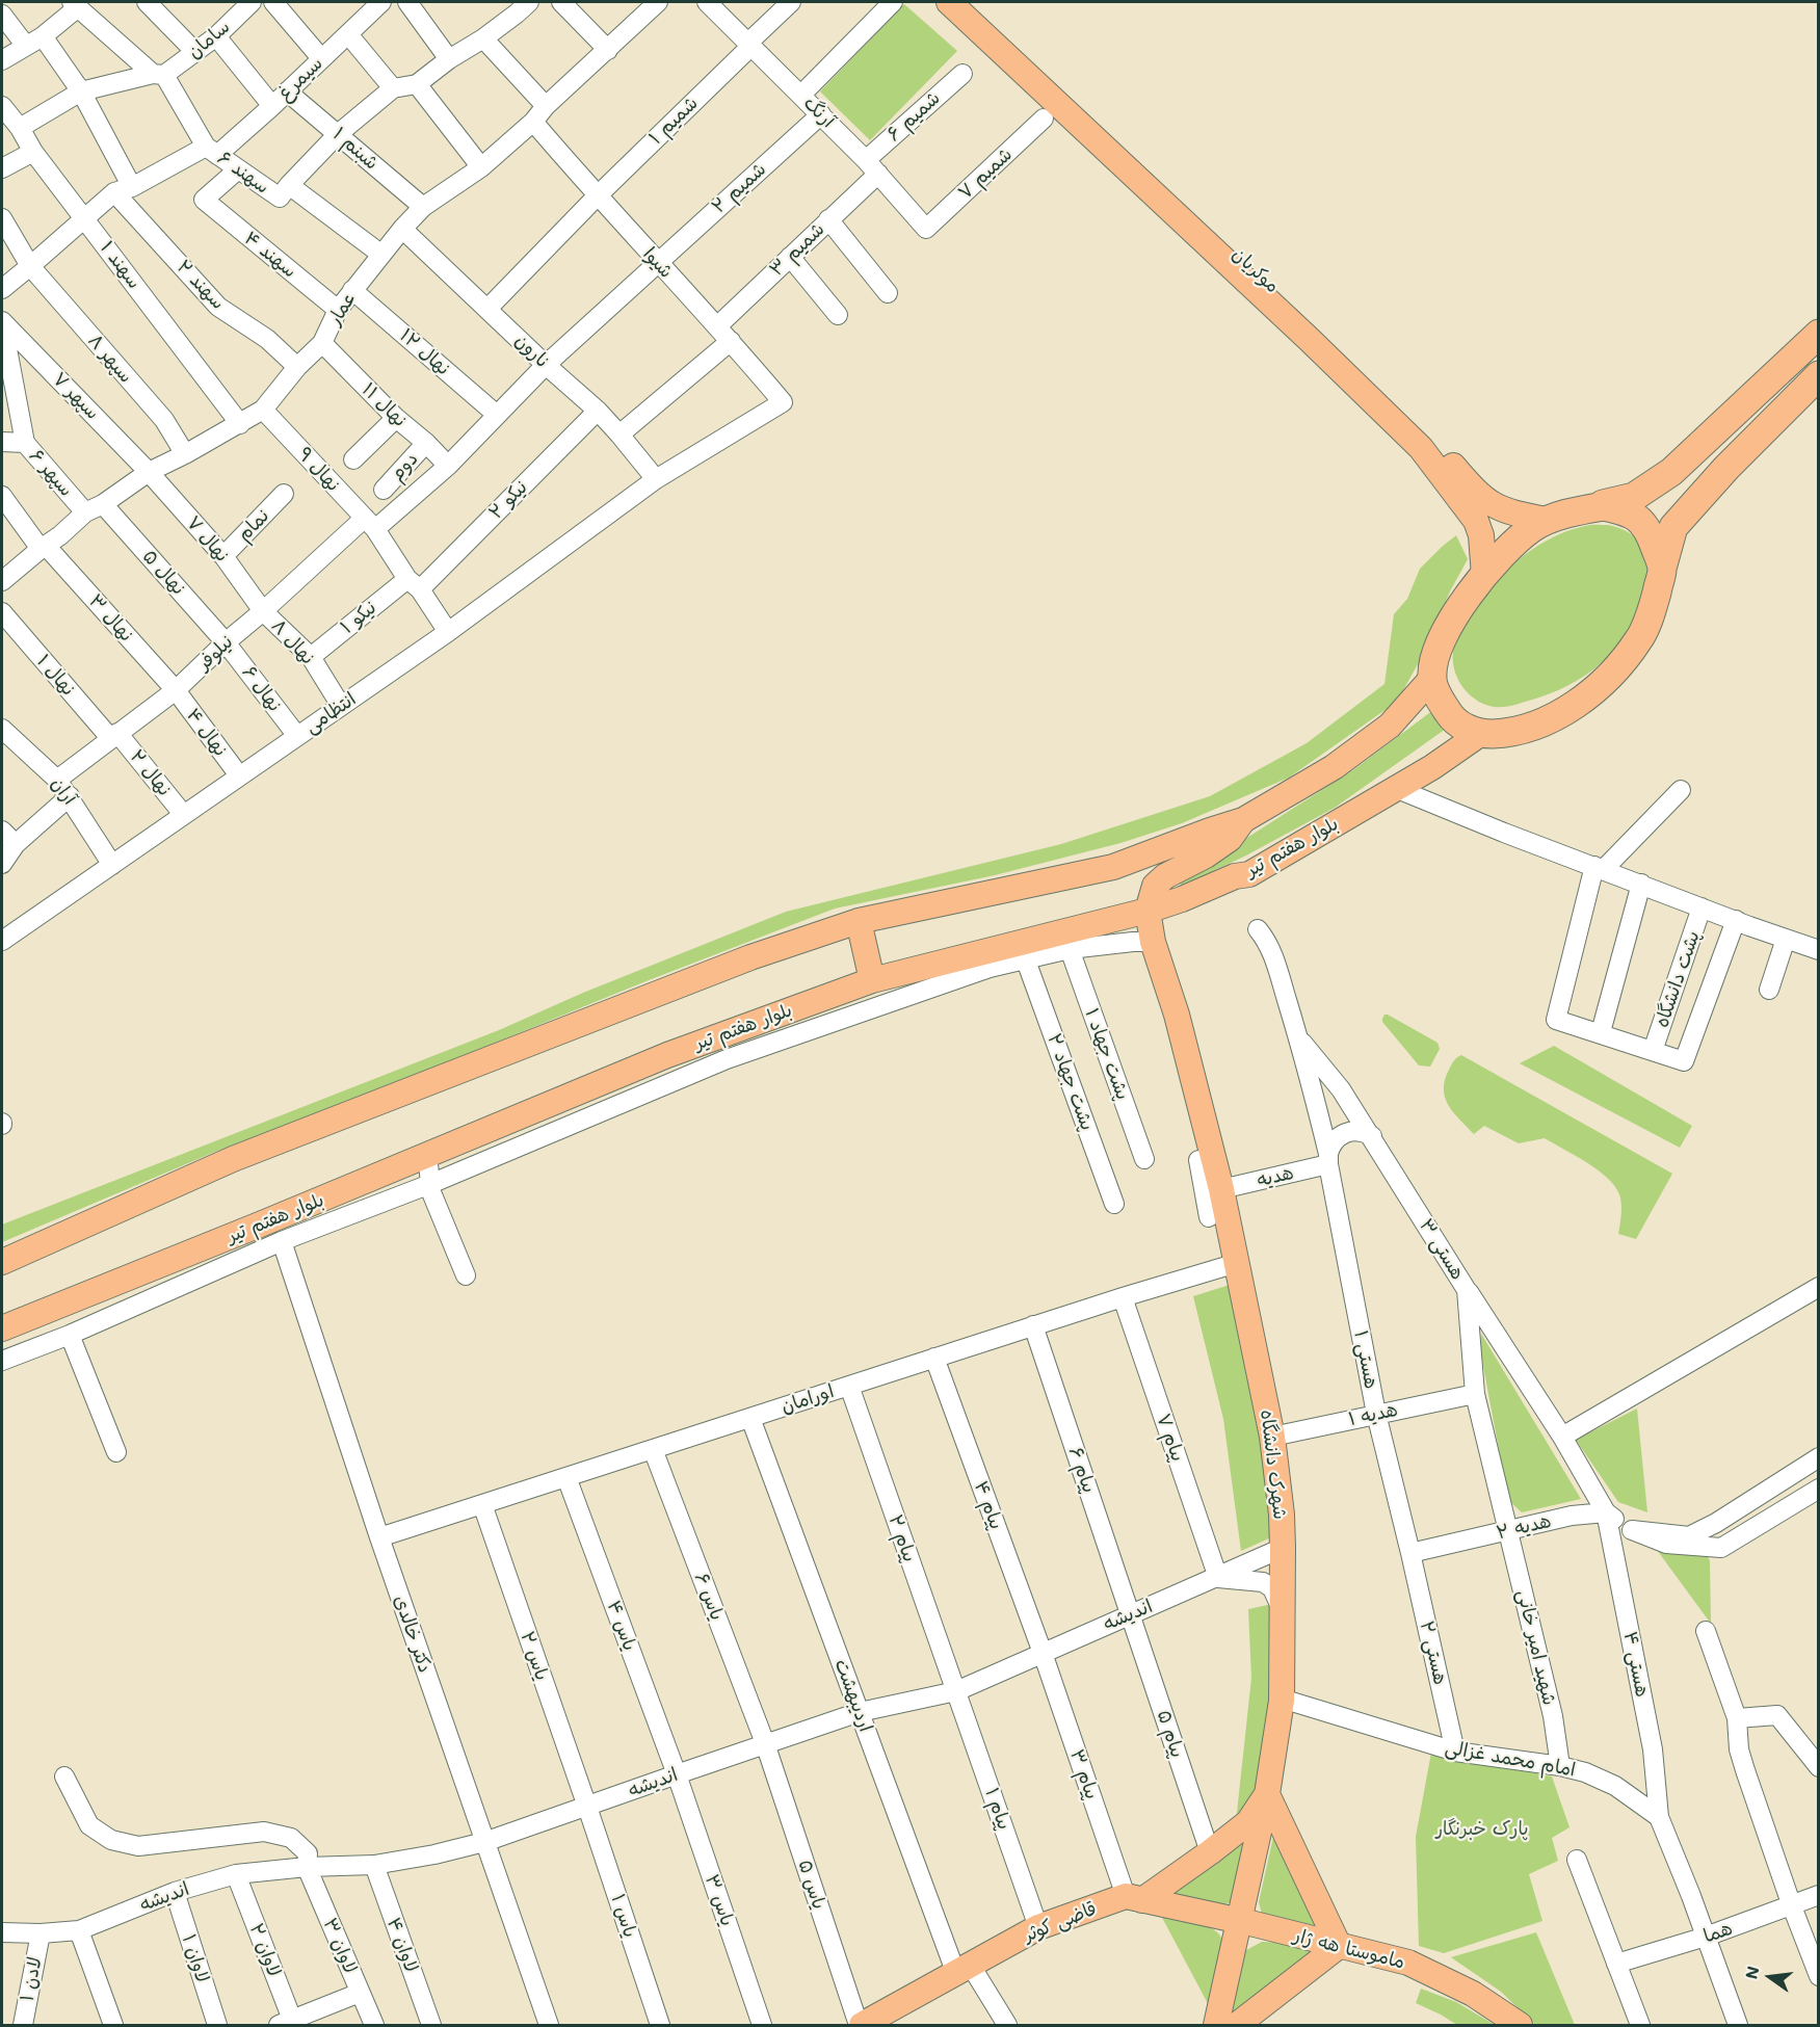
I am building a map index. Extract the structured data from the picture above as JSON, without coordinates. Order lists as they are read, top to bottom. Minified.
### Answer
{"streets":{"main road":["موکریان","بلوار هفتم تیر","شهرک دانشگاه","قاضی کوثر","ماموستا هه ژار"],"street":["سامان","سیمرغ","آرنگ","شمیم ۶","شمیم ۱","شبنم ۱","سهند ۶","شمیم ۷","شمیم ۲","شمیم ۳","سهند ۴","شیوا","سهند ۱","سهند ۲","عمار","نارون","نهال ۱۲","سپهر ۸","سپهر ۷","نهال ۱۱","دوم","نهال ۹","سپهر ۶","نیکو ۲","نمام","نهال ۷","نهال ۵","نیکو ۱","نهال ۳","نهال ۸","نیلوفر","نهال ۱","نهال ۶","انتظامی","نهال ۴","نهال ۲","آران","پشت دانشگاه","پشت جهاد ۱","پشت جهاد ۲","هدیه","هستی ۳","هستی ۱","اورامان","هدیه ۱","پیام ۷","پیام ۶","پیام ۴","هدیه ۲","پیام ۲","یاس ۶","اندیشه","یاس ۴","دکتر خالدی","شهید امیر خانی","هستی ۲","یاس ۲","هستی ۴","اردیبهشت","پیام ۵","امام محمد غزالی","پیام ۳","پیام ۱","یاس ۵","یاس ۳","یاس ۱","هما","لاوان ۴","لاوان ۳","لاوان ۲","لاوان ۱","لادن ۱"]},"crossings":[["سامان","سهند ۶"],["سیمرغ","شبنم ۱"],["سیمرغ","سهند ۶"],["سیمرغ","سهند ۱"],["سیمرغ","سهند ۲"],["سیمرغ","سپهر ۸"],["آرنگ","شمیم ۶"],["آرنگ","شمیم ۱"],["آرنگ","شمیم ۷"],["آرنگ","شمیم ۲"],["آرنگ","شمیم ۳"],["شمیم ۱","شیوا"],["شمیم ۱","نارون"],["شبنم ۱","عمار"],["سهند ۶","سهند ۴"],["سهند ۶","عمار"],["شمیم ۲","شیوا"],["شمیم ۲","نارون"],["شمیم ۲","نیلوفر"],["شمیم ۳","شیوا"],["سهند ۴","عمار"],["شیوا","عمار"],["شیوا","انتظامی"],["سهند ۱","عمار"],["موکریان","بلوار هفتم تیر"],["سهند ۲","عمار"],["عمار","نارون"],["عمار","نهال ۱۲"],["عمار","سپهر ۸"],["عمار","سپهر ۷"],["عمار","نهال ۱۱"],["عمار","نهال ۹"],["عمار","سپهر ۶"],["عمار","نهال ۷"],["عمار","نهال ۵"],["عمار","نهال ۳"],["نارون","نیکو ۲"],["نارون","نیلوفر"],["نارون","انتظامی"],["نهال ۱۲","نیلوفر"],["سپهر ۷","سپهر ۶"],["سپهر ۷","نهال ۷"],["نهال ۱۱","دوم"],["نهال ۱۱","نیلوفر"],["نهال ۹","نیکو ۲"],["نهال ۹","نیکو ۱"],["نهال ۹","نیلوفر"],["نهال ۹","انتظامی"],["نیکو ۲","نیکو ۱"],["نمام","نهال ۷"],["نهال ۷","نهال ۸"],["نهال ۷","نیلوفر"],["نهال ۵","نیلوفر"],["نهال ۵","نهال ۶"],["نیکو ۱","نهال ۸"],["نهال ۳","نیلوفر"],["نهال ۳","نهال ۴"],["نهال ۸","نیلوفر"],["نهال ۸","انتظامی"],["نیلوفر","نهال ۱"],["نیلوفر","نهال ۶"],["نیلوفر","نهال ۴"],["نیلوفر","نهال ۲"],["نیلوفر","آران"],["نهال ۱","نهال ۲"],["نهال ۶","انتظامی"],["انتظامی","نهال ۴"],["انتظامی","نهال ۲"],["انتظامی","آران"],["بلوار هفتم تیر","شهرک دانشگاه"],["هدیه","هستی ۱"],["هدیه","شهرک دانشگاه"],["هستی ۳","هستی ۱"],["هستی ۳","هدیه ۱"],["هستی ۳","هدیه ۲"],["هستی ۳","شهید امیر خانی"],["هستی ۱","هدیه ۱"],["هستی ۱","هدیه ۲"],["هستی ۱","هستی ۲"],["اورامان","پیام ۷"],["اورامان","شهرک دانشگاه"],["اورامان","پیام ۶"],["اورامان","پیام ۴"],["اورامان","پیام ۲"],["اورامان","یاس ۶"],["اورامان","یاس ۴"],["اورامان","دکتر خالدی"],["اورامان","یاس ۲"],["اورامان","اردیبهشت"],["هدیه ۱","شهرک دانشگاه"],["پیام ۷","اندیشه"],["شهرک دانشگاه","اندیشه"],["شهرک دانشگاه","امام محمد غزالی"],["شهرک دانشگاه","قاضی کوثر"],["شهرک دانشگاه","ماموستا هه ژار"],["پیام ۶","اندیشه"],["پیام ۶","پیام ۵"],["پیام ۴","اندیشه"],["پیام ۴","پیام ۳"],["هدیه ۲","شهید امیر خانی"],["هدیه ۲","هستی ۲"],["هدیه ۲","هستی ۴"],["پیام ۲","اندیشه"],["پیام ۲","پیام ۱"],["یاس ۶","اندیشه"],["یاس ۶","یاس ۵"],["اندیشه","یاس ۴"],["اندیشه","دکتر خالدی"],["اندیشه","یاس ۲"],["اندیشه","اردیبهشت"],["اندیشه","پیام ۵"],["اندیشه","پیام ۳"],["اندیشه","پیام ۱"],["اندیشه","یاس ۵"],["اندیشه","یاس ۳"],["اندیشه","یاس ۱"],["اندیشه","لاوان ۴"],["اندیشه","لاوان ۳"],["اندیشه","لاوان ۲"],["اندیشه","لاوان ۱"],["اندیشه","لادن ۱"],["یاس ۴","یاس ۳"],["شهید امیر خانی","امام محمد غزالی"],["هستی ۲","امام محمد غزالی"],["یاس ۲","یاس ۱"],["هستی ۴","امام محمد غزالی"],["اردیبهشت","قاضی کوثر"],["پیام ۵","قاضی کوثر"],["پیام ۳","قاضی کوثر"],["پیام ۱","قاضی کوثر"],["یاس ۵","قاضی کوثر"]],"parks":["پارک خبرنگار"],"north":"left"}
